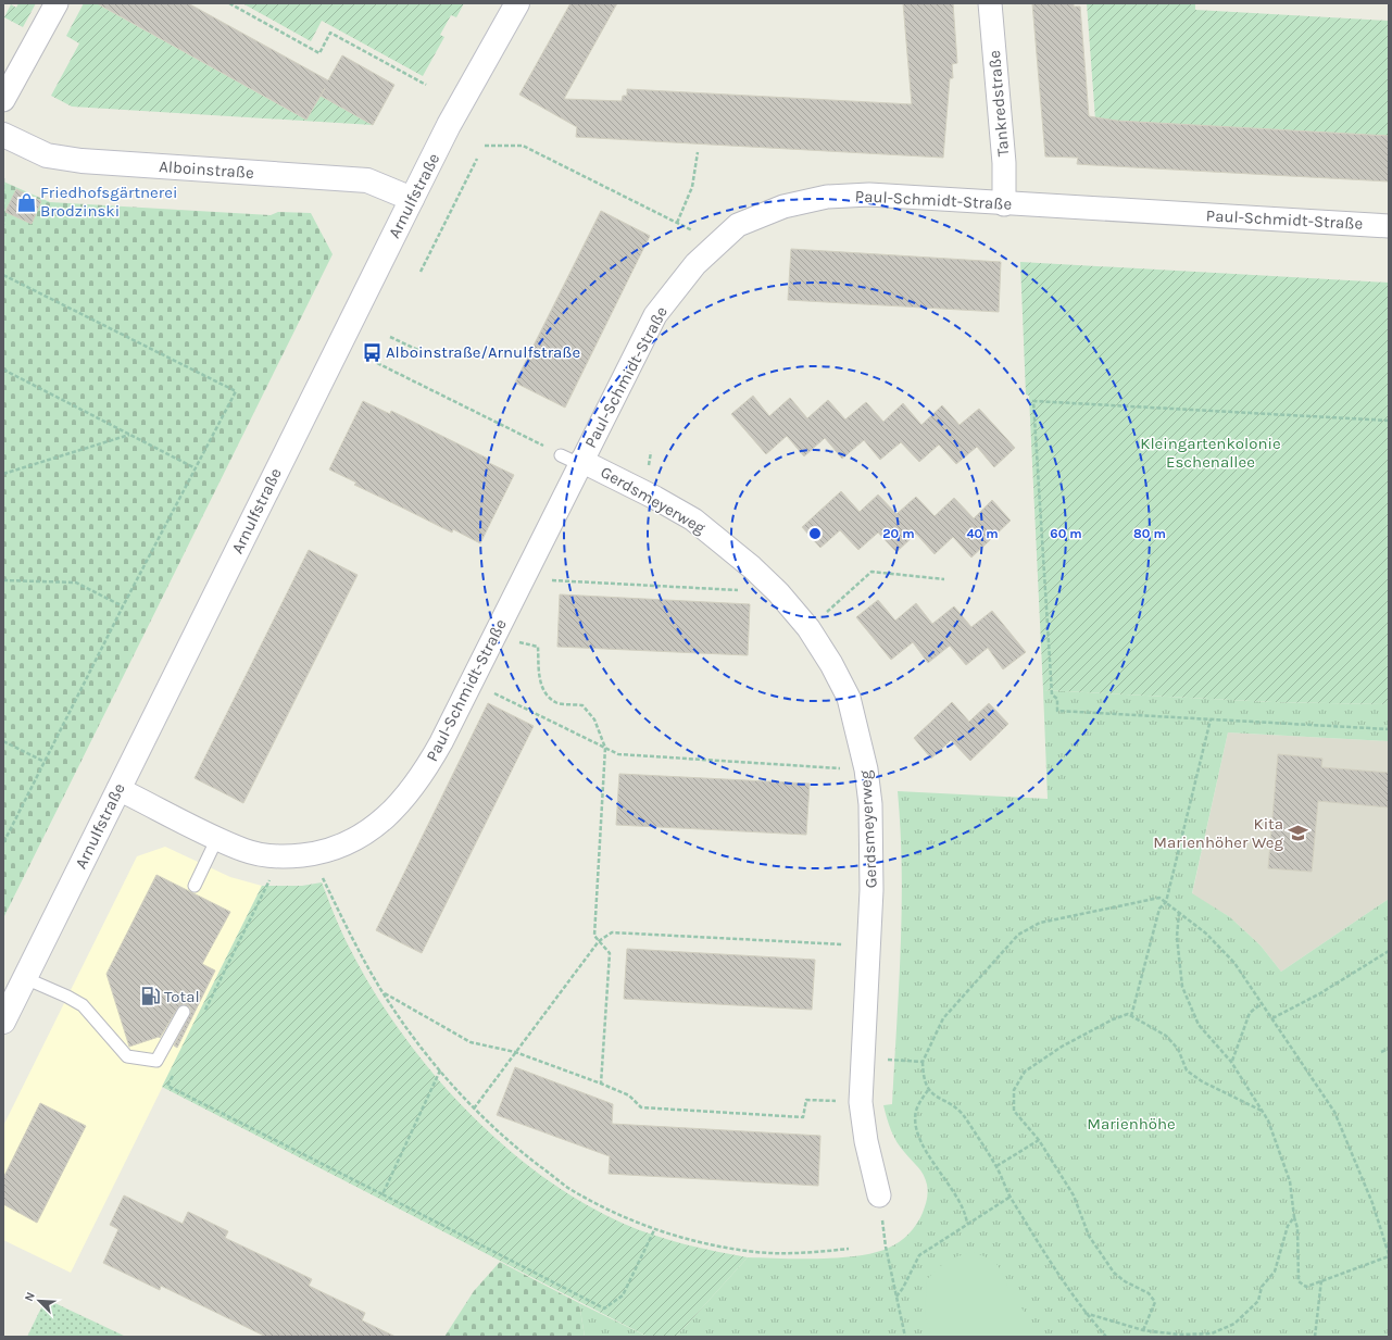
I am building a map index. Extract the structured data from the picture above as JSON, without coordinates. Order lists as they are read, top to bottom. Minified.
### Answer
{"streets":{"main road":["Alboinstraße","Arnulfstraße"],"street":["Tankredstraße","Paul-Schmidt-Straße","Gerdsmeyerweg"]},"crossings":[["Tankredstraße","Paul-Schmidt-Straße"],["Alboinstraße","Arnulfstraße"],["Arnulfstraße","Paul-Schmidt-Straße"],["Paul-Schmidt-Straße","Gerdsmeyerweg"]],"parks":["Kleingartenkolonie Eschenallee","Marienhöhe"],"places":{"shop":["Friedhofsgärtnerei Brodzinski"],"bus stop":["Alboinstraße/Arnulfstraße"],"school or university":["Kita Marienhöher Weg"],"fuel station":["Total"]},"north":"top left","rings":["20 m","40 m","60 m","80 m"]}
